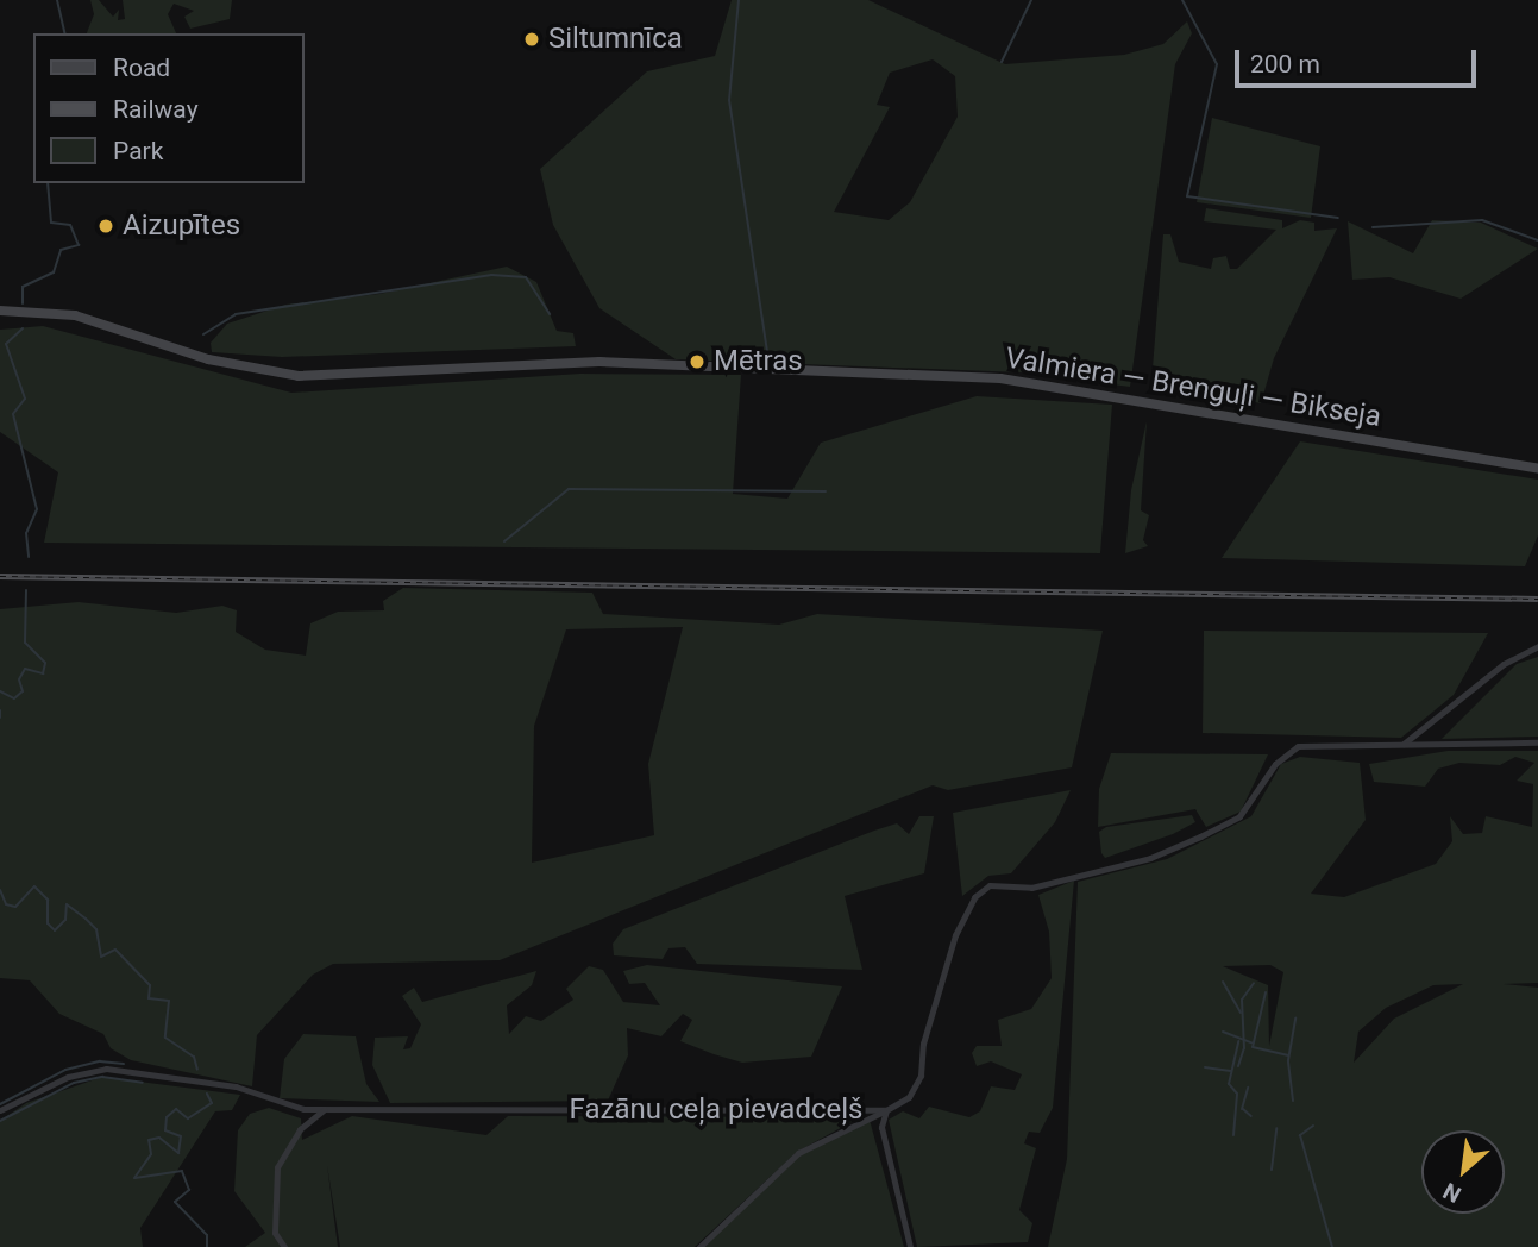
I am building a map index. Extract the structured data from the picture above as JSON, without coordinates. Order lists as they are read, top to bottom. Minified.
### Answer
{"streets":{"main road":["Valmiera — Brenguļi — Bikseja"],"street":["Fazānu ceļa pievadceļš"]},"places":["Siltumnīca","Aizupītes","Mētras"],"legend":["Road","Railway","Park"],"scale_bar":"200 m","north":"bottom left"}
